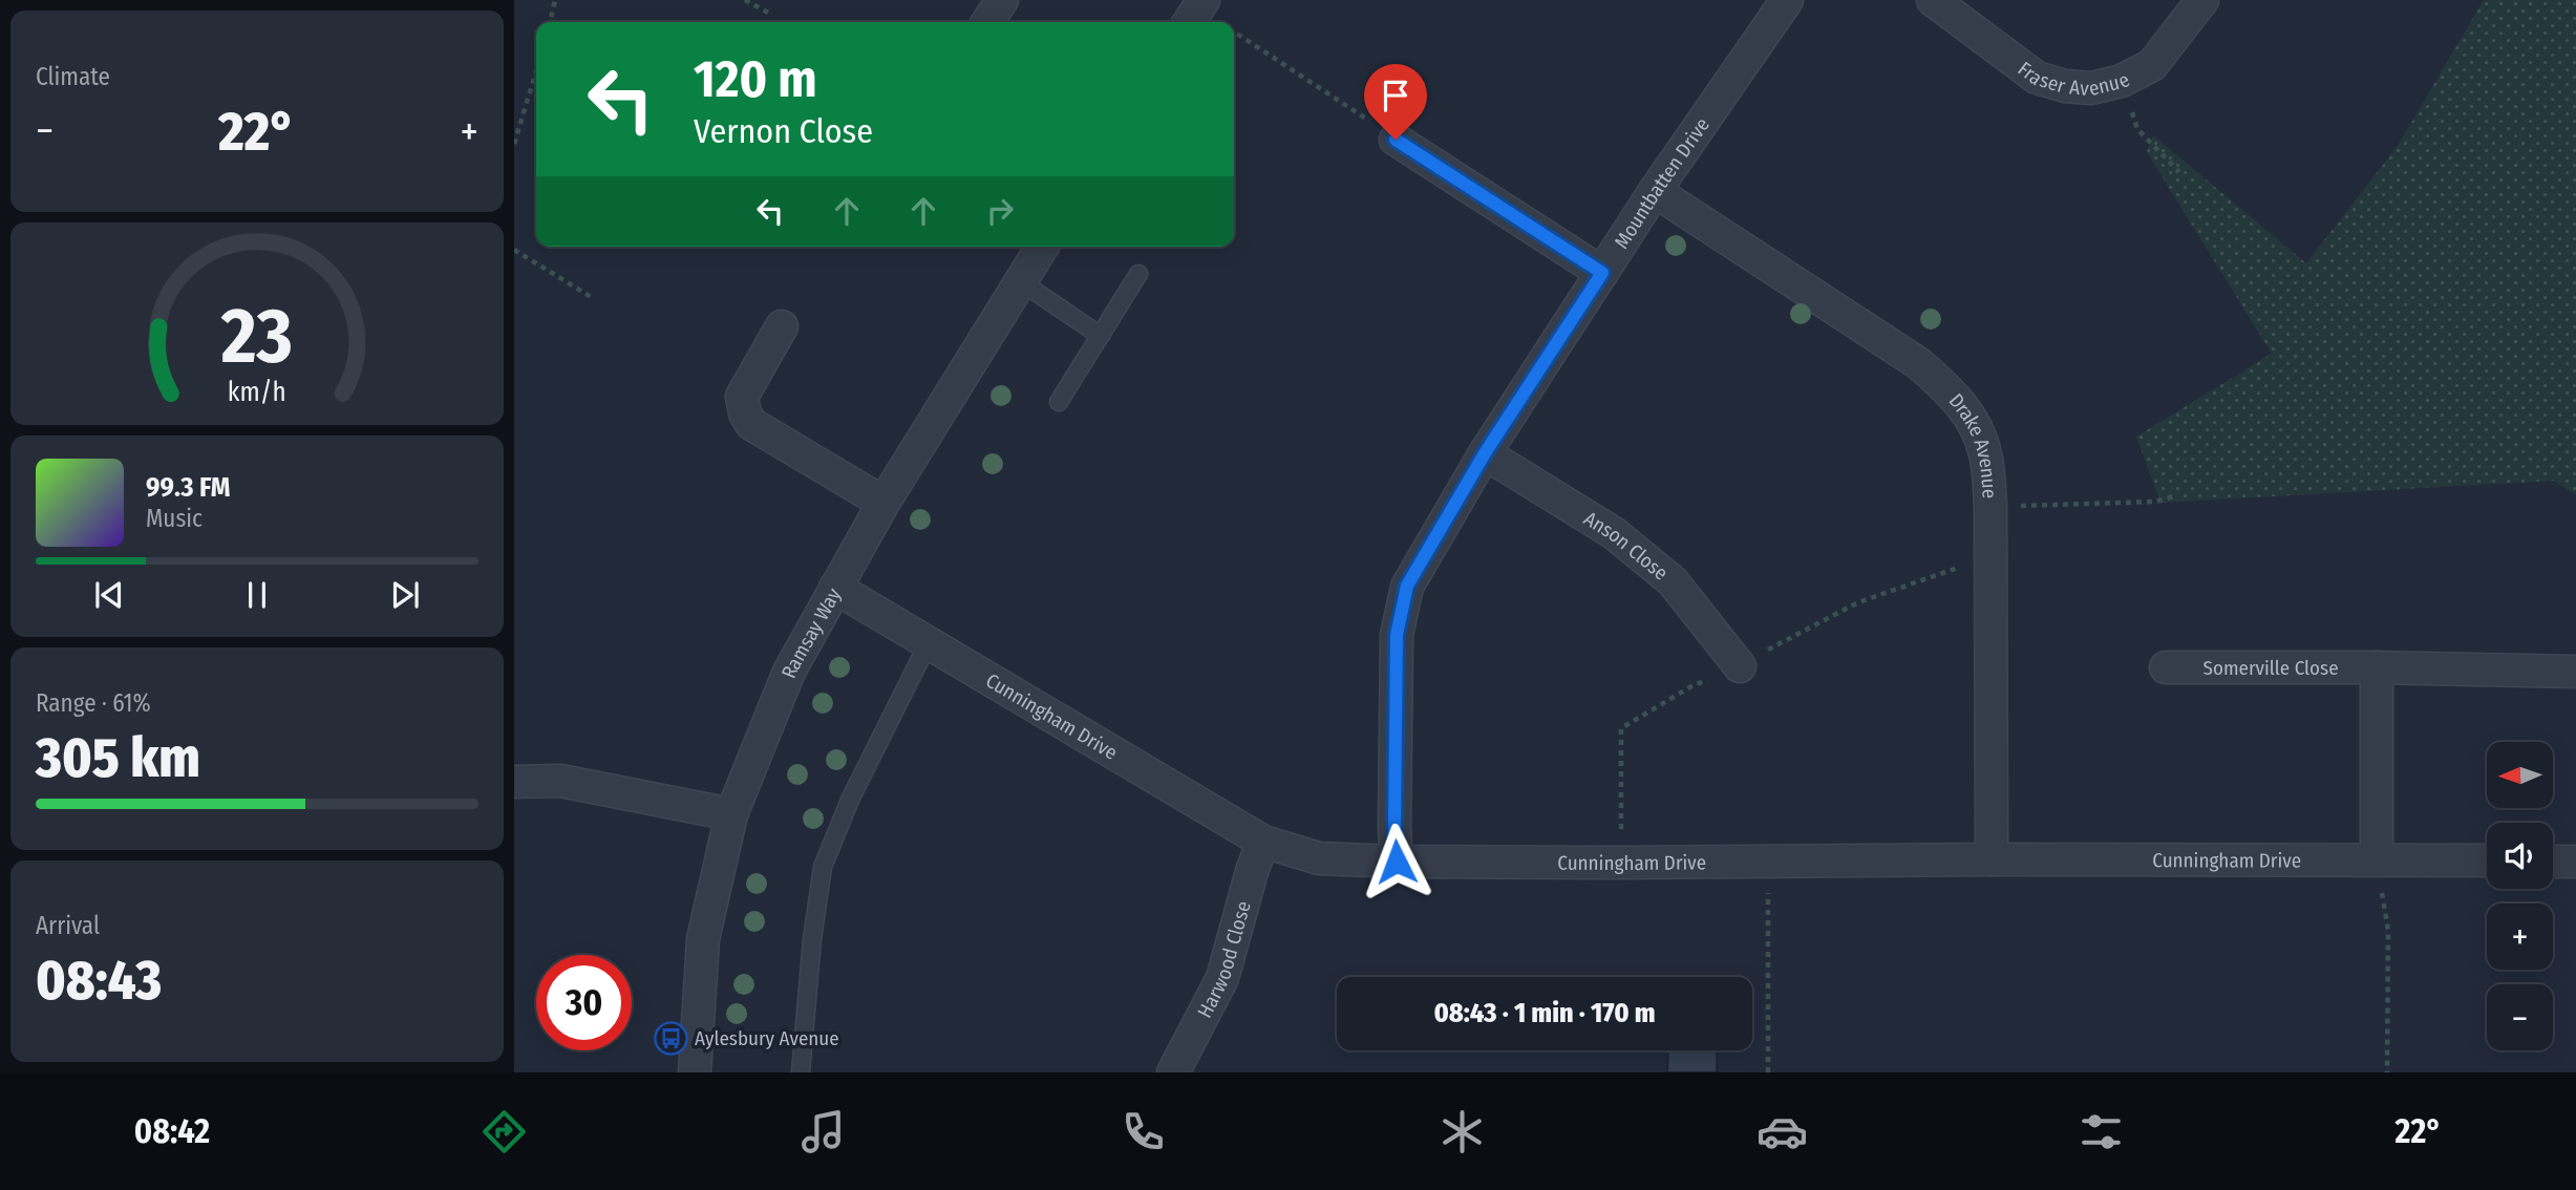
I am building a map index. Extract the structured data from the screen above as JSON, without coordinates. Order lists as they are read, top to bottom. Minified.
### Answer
{"streets":{"street":["Fraser Avenue","Mountbatten Drive","Drake Avenue","Anson Close","Ramsay Way","Somerville Close","Cunningham Drive","Harwood Close"]},"crossings":[["Mountbatten Drive","Drake Avenue"],["Mountbatten Drive","Anson Close"],["Mountbatten Drive","Cunningham Drive"],["Drake Avenue","Cunningham Drive"],["Ramsay Way","Cunningham Drive"],["Cunningham Drive","Harwood Close"]],"places":{"bus stop":["Aylesbury Avenue"]},"north":"left","page":{"tile":["Climate",["Range · 61%","305 km"],["Arrival","08:43"]],"turn":["120 m","Vernon Close"],"heat":["−","22°","+"],"song":["99.3 FM","Music"],"map_buttons":["+","−"],"limit":"30","trip":"08:43 · 1 min · 170 m","tabs":["08:42","22°"],"gauge":["23","km/h"]}}
